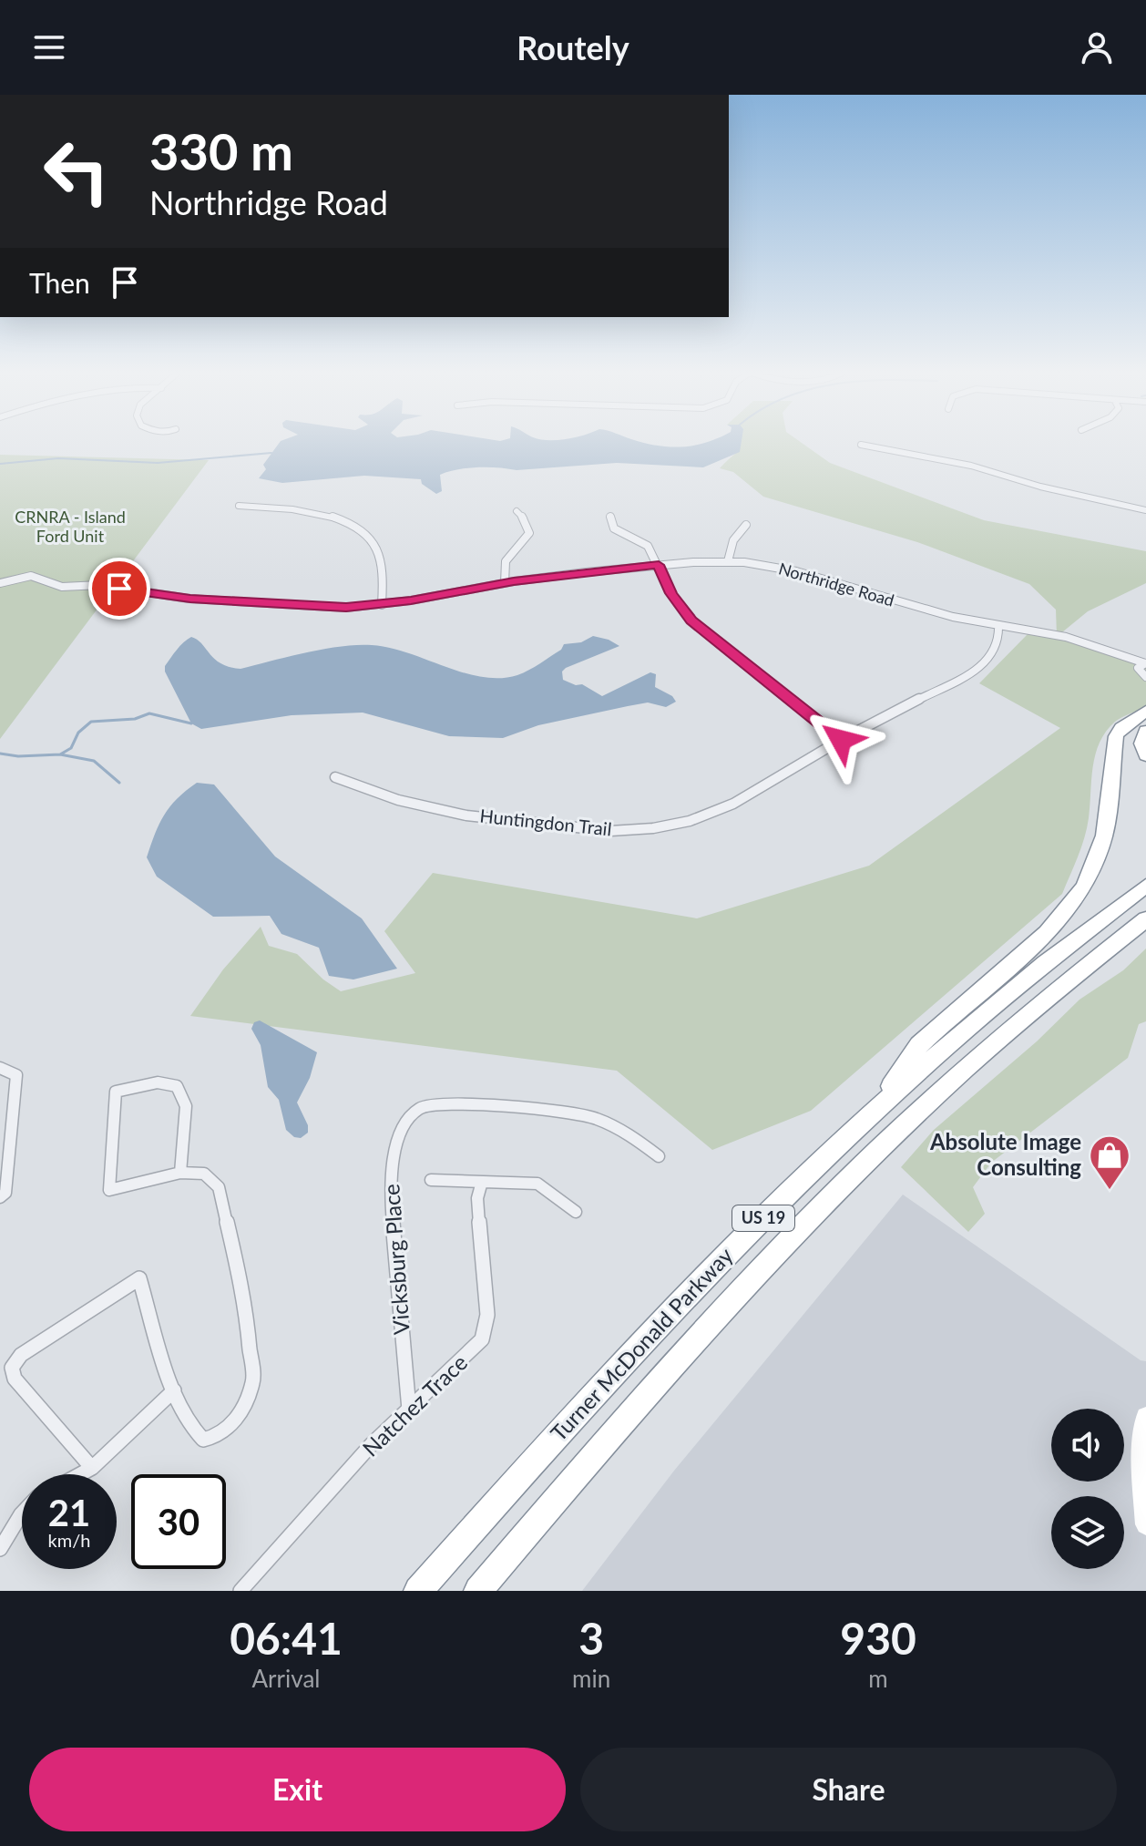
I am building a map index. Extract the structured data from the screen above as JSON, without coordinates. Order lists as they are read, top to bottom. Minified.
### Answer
{"streets":{"highway":["US 19","Turner McDonald Parkway"],"street":["Northridge Road","Huntingdon Trail","Vicksburg Place","Natchez Trace"]},"crossings":[["Northridge Road","Huntingdon Trail"],["Vicksburg Place","Natchez Trace"]],"parks":["CRNRA - Island Ford Unit"],"places":{"shop":["Absolute Image Consulting"]},"page":{"header":"Routely","turn":["330 m","Northridge Road"],"then":"Then","speed":"21 km/h","limit":"30","eta":["06:41","Arrival","3","min","930","m"],"buttons":["Exit","Share"]}}
